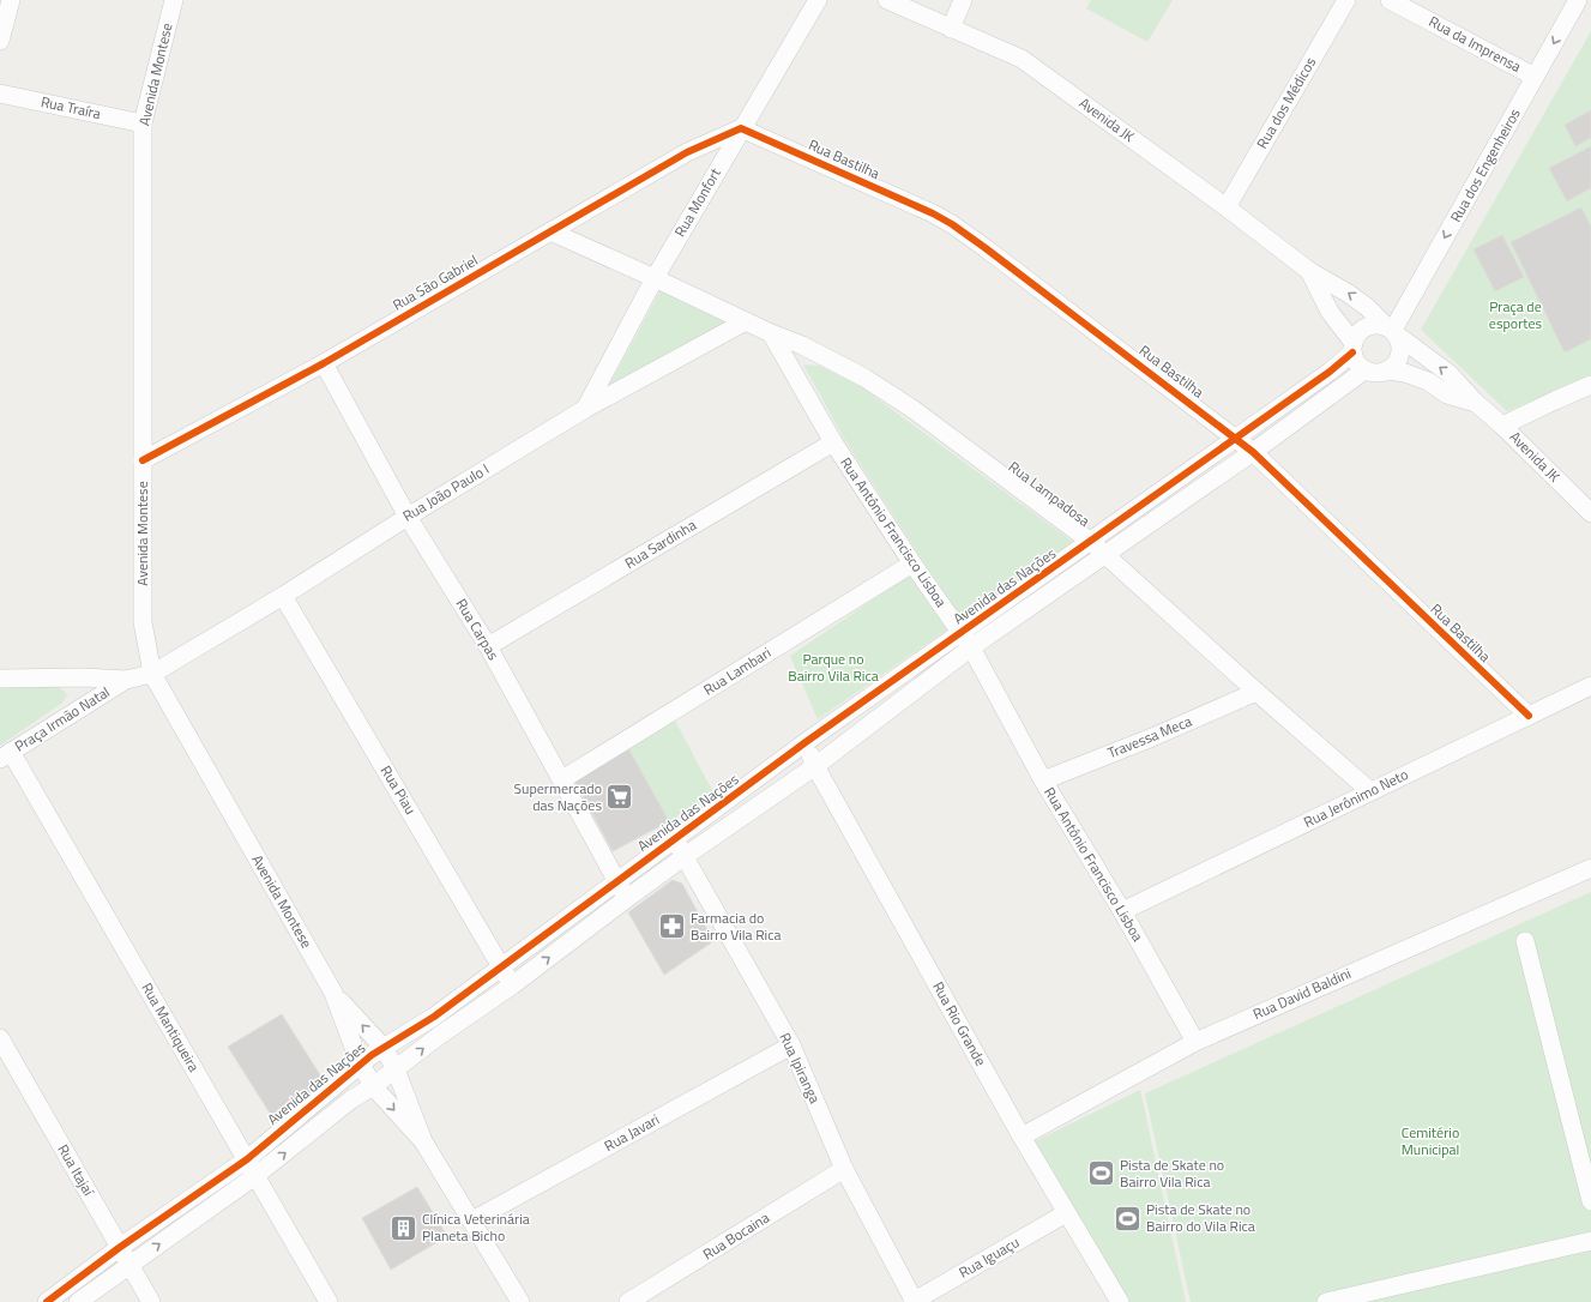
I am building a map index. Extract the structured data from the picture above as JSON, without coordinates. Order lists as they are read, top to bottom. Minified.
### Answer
{"streets":{"street":["Rua da Imprensa","Avenida Montese","Rua dos Médicos","Rua Traíra","Avenida JK","Rua Bastilha","Rua dos Engenheiros","Rua Monfort","Rua São Gabriel","Rua João Paulo I","Rua Lampadosa","Rua Antônio Francisco Lisboa","Rua Sardinha","Avenida das Nações","Rua Carpas","Rua Lambari","Praça Irmão Natal","Travessa Meca","Rua Piau","Rua Jerônimo Neto","Rua David Baldini","Rua Rio Grande","Rua Mantiqueira","Rua Ipiranga","Rua Javari","Rua Itajaí","Rua Bocaina","Rua Iguaçu"]},"crossings":[["Rua da Imprensa","Rua dos Engenheiros"],["Avenida Montese","Rua Traíra"],["Avenida Montese","Rua São Gabriel"],["Avenida Montese","Rua João Paulo I"],["Avenida Montese","Avenida das Nações"],["Avenida Montese","Praça Irmão Natal"],["Avenida Montese","Rua Javari"],["Rua dos Médicos","Avenida JK"],["Avenida JK","Rua dos Engenheiros"],["Avenida JK","Avenida das Nações"],["Rua Bastilha","Rua Monfort"],["Rua Bastilha","Rua São Gabriel"],["Rua Bastilha","Avenida das Nações"],["Rua Bastilha","Rua Jerônimo Neto"],["Rua dos Engenheiros","Avenida das Nações"],["Rua Monfort","Rua São Gabriel"],["Rua Monfort","Rua João Paulo I"],["Rua São Gabriel","Rua Carpas"],["Rua João Paulo I","Rua Carpas"],["Rua João Paulo I","Praça Irmão Natal"],["Rua João Paulo I","Rua Piau"],["Rua Lampadosa","Rua Antônio Francisco Lisboa"],["Rua Lampadosa","Avenida das Nações"],["Rua Lampadosa","Travessa Meca"],["Rua Lampadosa","Rua Jerônimo Neto"],["Rua Antônio Francisco Lisboa","Rua Sardinha"],["Rua Antônio Francisco Lisboa","Avenida das Nações"],["Rua Antônio Francisco Lisboa","Rua Lambari"],["Rua Antônio Francisco Lisboa","Travessa Meca"],["Rua Antônio Francisco Lisboa","Rua Jerônimo Neto"],["Rua Antônio Francisco Lisboa","Rua David Baldini"],["Rua Sardinha","Rua Carpas"],["Avenida das Nações","Rua Carpas"],["Avenida das Nações","Rua Piau"],["Avenida das Nações","Rua Rio Grande"],["Avenida das Nações","Rua Mantiqueira"],["Avenida das Nações","Rua Ipiranga"],["Avenida das Nações","Rua Itajaí"],["Rua Carpas","Rua Lambari"],["Praça Irmão Natal","Rua Mantiqueira"],["Rua David Baldini","Rua Rio Grande"],["Rua Rio Grande","Rua Iguaçu"],["Rua Ipiranga","Rua Javari"],["Rua Ipiranga","Rua Bocaina"],["Rua Ipiranga","Rua Iguaçu"]],"one_way":["Rua dos Engenheiros"],"parks":["Praça de esportes","Parque no Bairro Vila Rica","Cemitério Municipal"],"places":{"supermarket":["Supermercado das Nações"],"pharmacy":["Farmacia do Bairro Vila Rica"],"sports":["Pista de Skate no Bairro Vila Rica","Pista de Skate no Bairro do Vila Rica"],"building":["Clínica Veterinária Planeta Bicho"]}}
